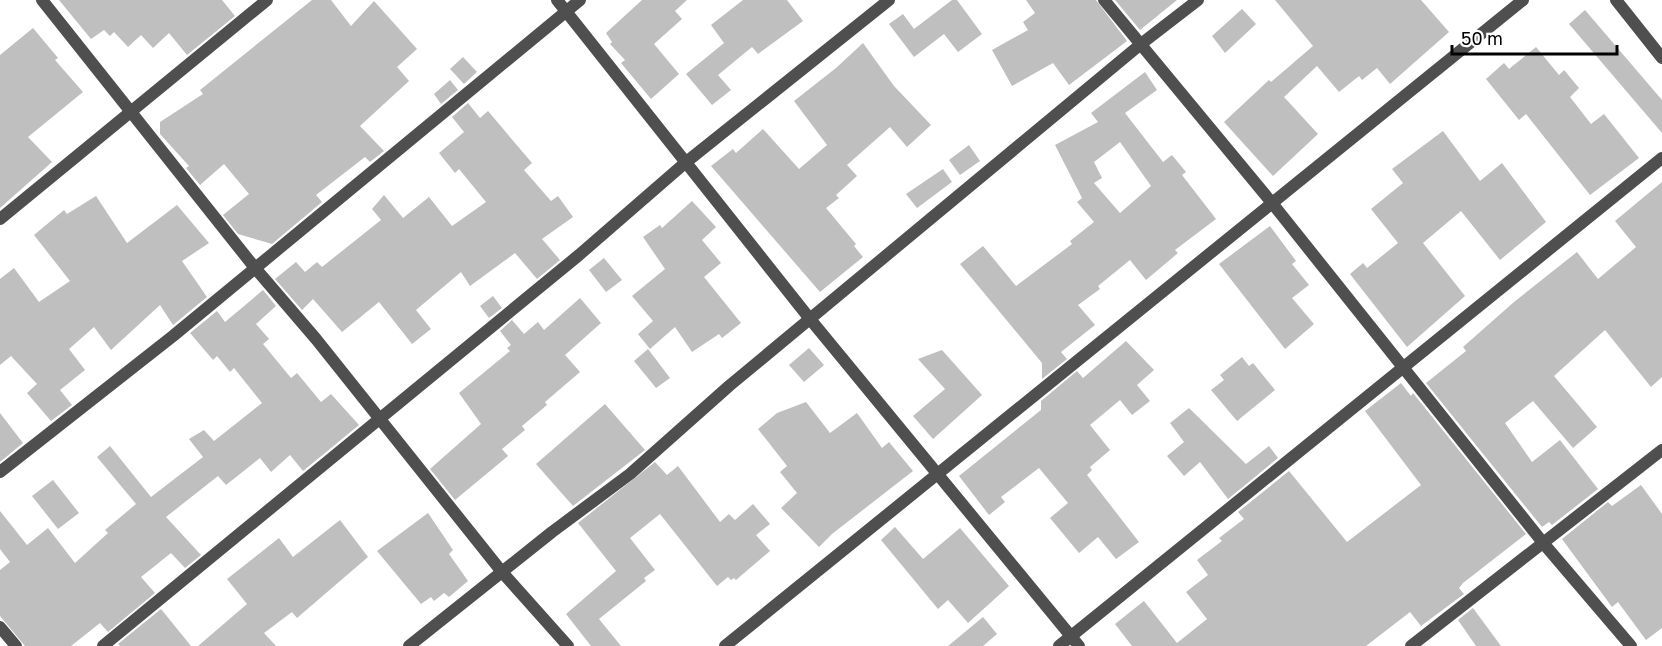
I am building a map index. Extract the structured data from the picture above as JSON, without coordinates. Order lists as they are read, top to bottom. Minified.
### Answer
{"scale_bar":"50 m"}
